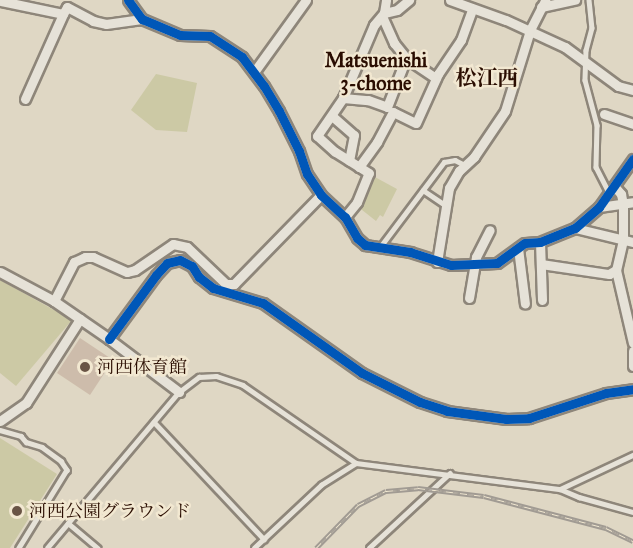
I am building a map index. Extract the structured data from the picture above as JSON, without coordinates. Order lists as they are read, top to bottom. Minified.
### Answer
{"districts":["Matsuenishi 3-chome","松江西"],"places":["河西体育館","河西公園グラウンド"]}
